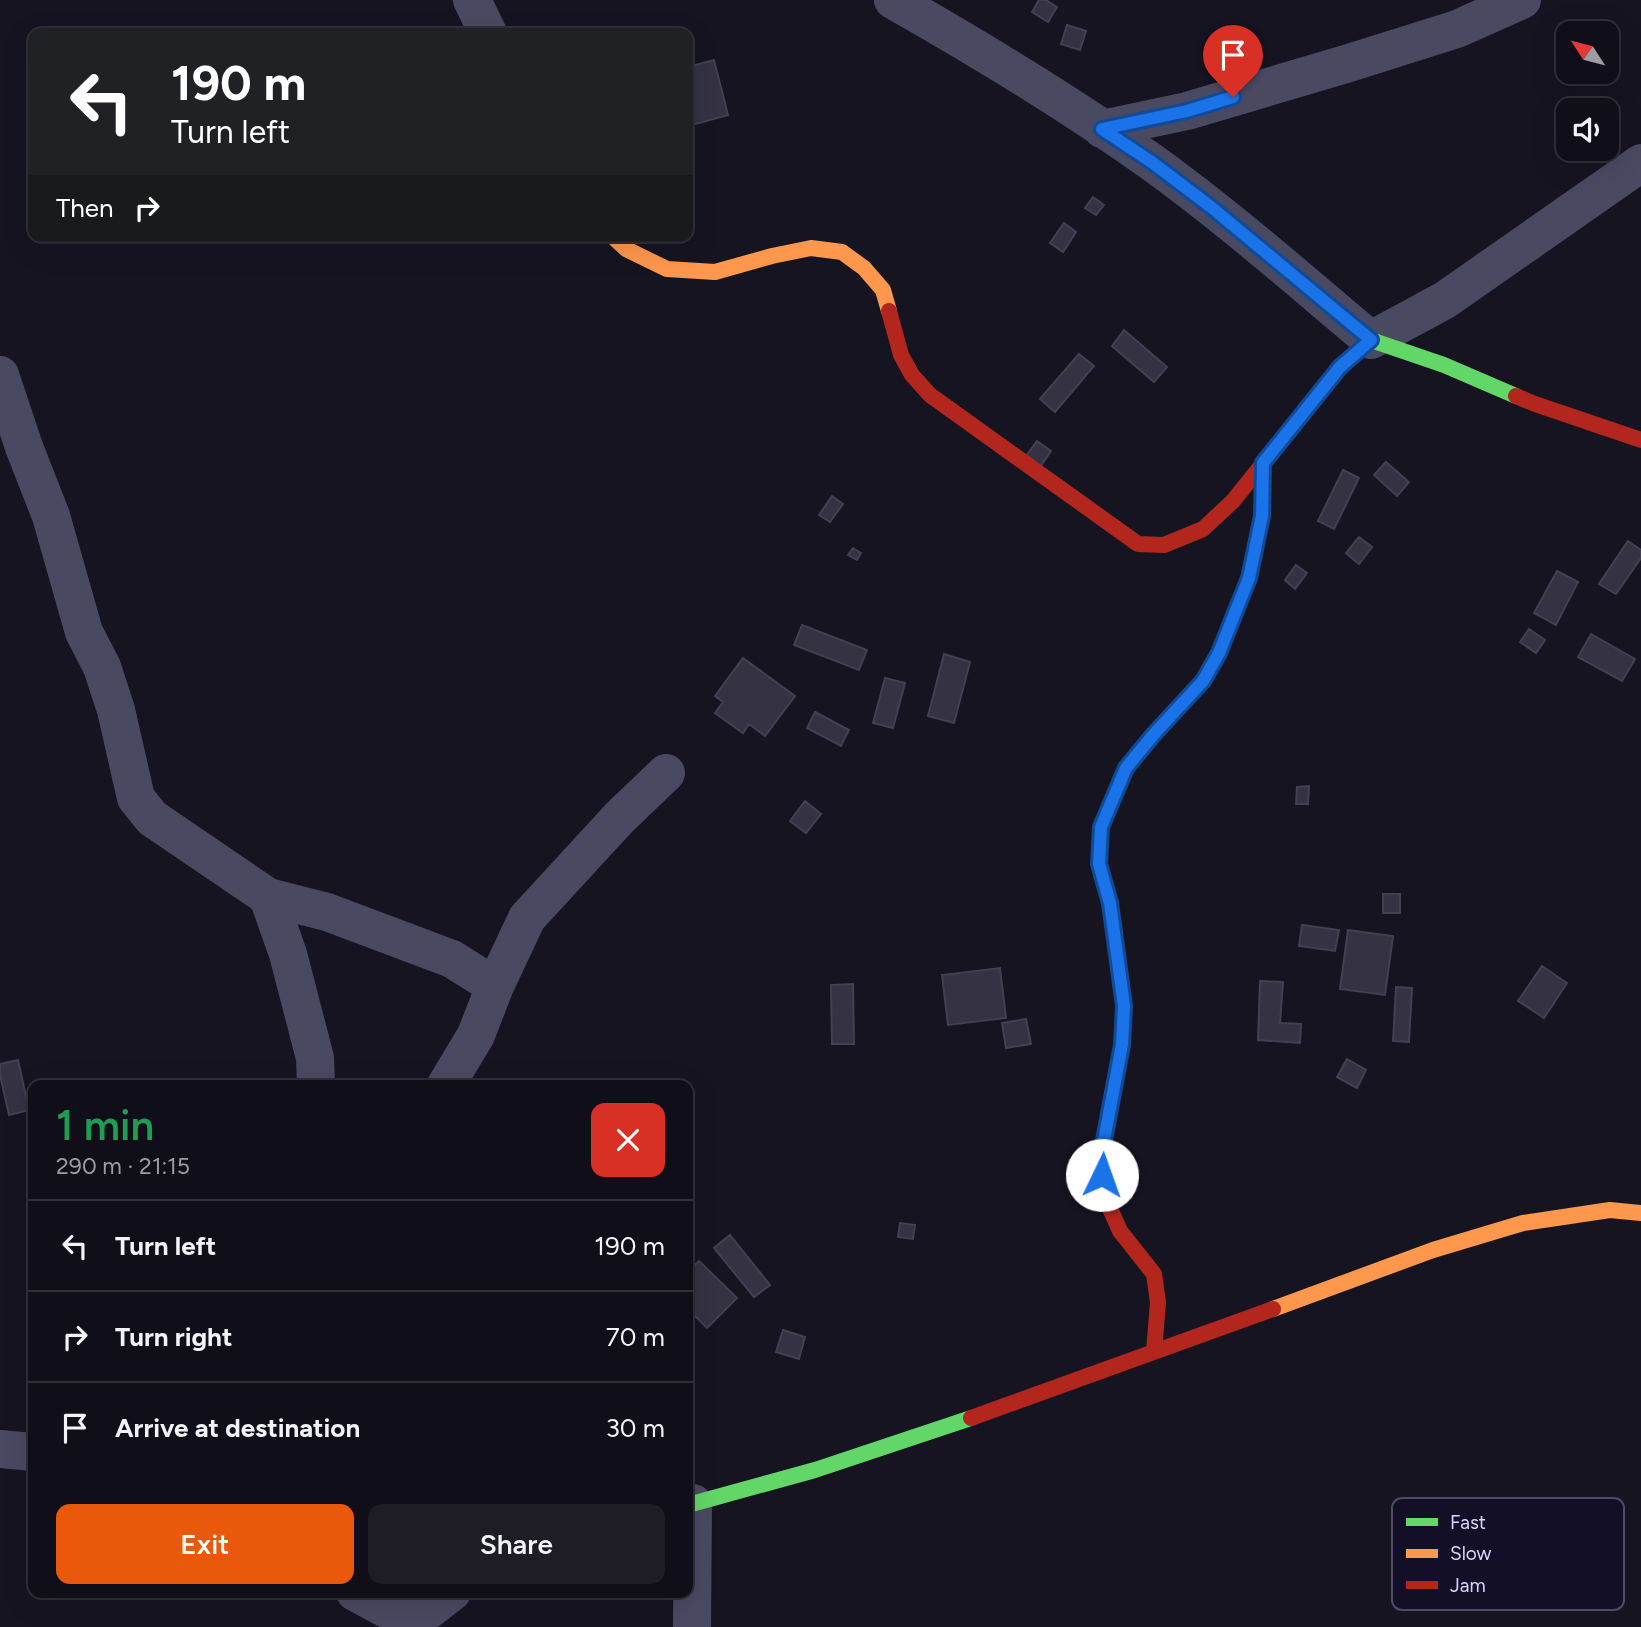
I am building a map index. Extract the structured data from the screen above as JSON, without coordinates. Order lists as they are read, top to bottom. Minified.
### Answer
{"legend":["Fast","Slow","Jam"],"north":"top left","page":{"turn":["190 m","Turn left"],"then":"Then","heading":["1 min","290 m · 21:15"],"list":[{"name":"Turn left","value":"190 m"},{"name":"Turn right","value":"70 m"},{"name":"Arrive at destination","value":"30 m"}],"buttons":["Exit","Share"]}}
